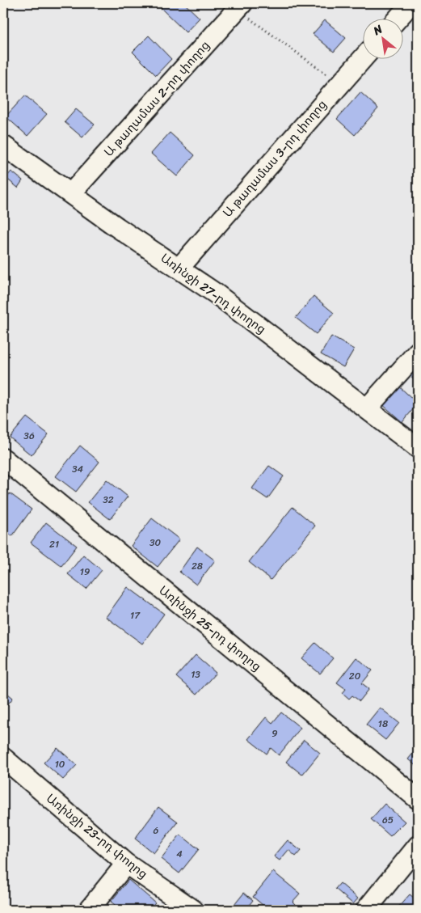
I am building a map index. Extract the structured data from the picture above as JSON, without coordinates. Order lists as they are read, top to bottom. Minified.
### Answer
{"streets":{"street":["Ա թաղամաս 2-րդ փողոց","Ա թաղամաս 3-րդ փողոց","Առինջի 27-րդ փողոց","Առինջի 25-րդ փողոց","Առինջի 23-րդ փողոց"]},"crossings":[["Ա թաղամաս 2-րդ փողոց","Առինջի 27-րդ փողոց"],["Ա թաղամաս 3-րդ փողոց","Առինջի 27-րդ փողոց"]],"house_numbers":["36","34","32","30","21","28","19","17","13","20","18","9","10","65","6","4"],"north":"top left"}
